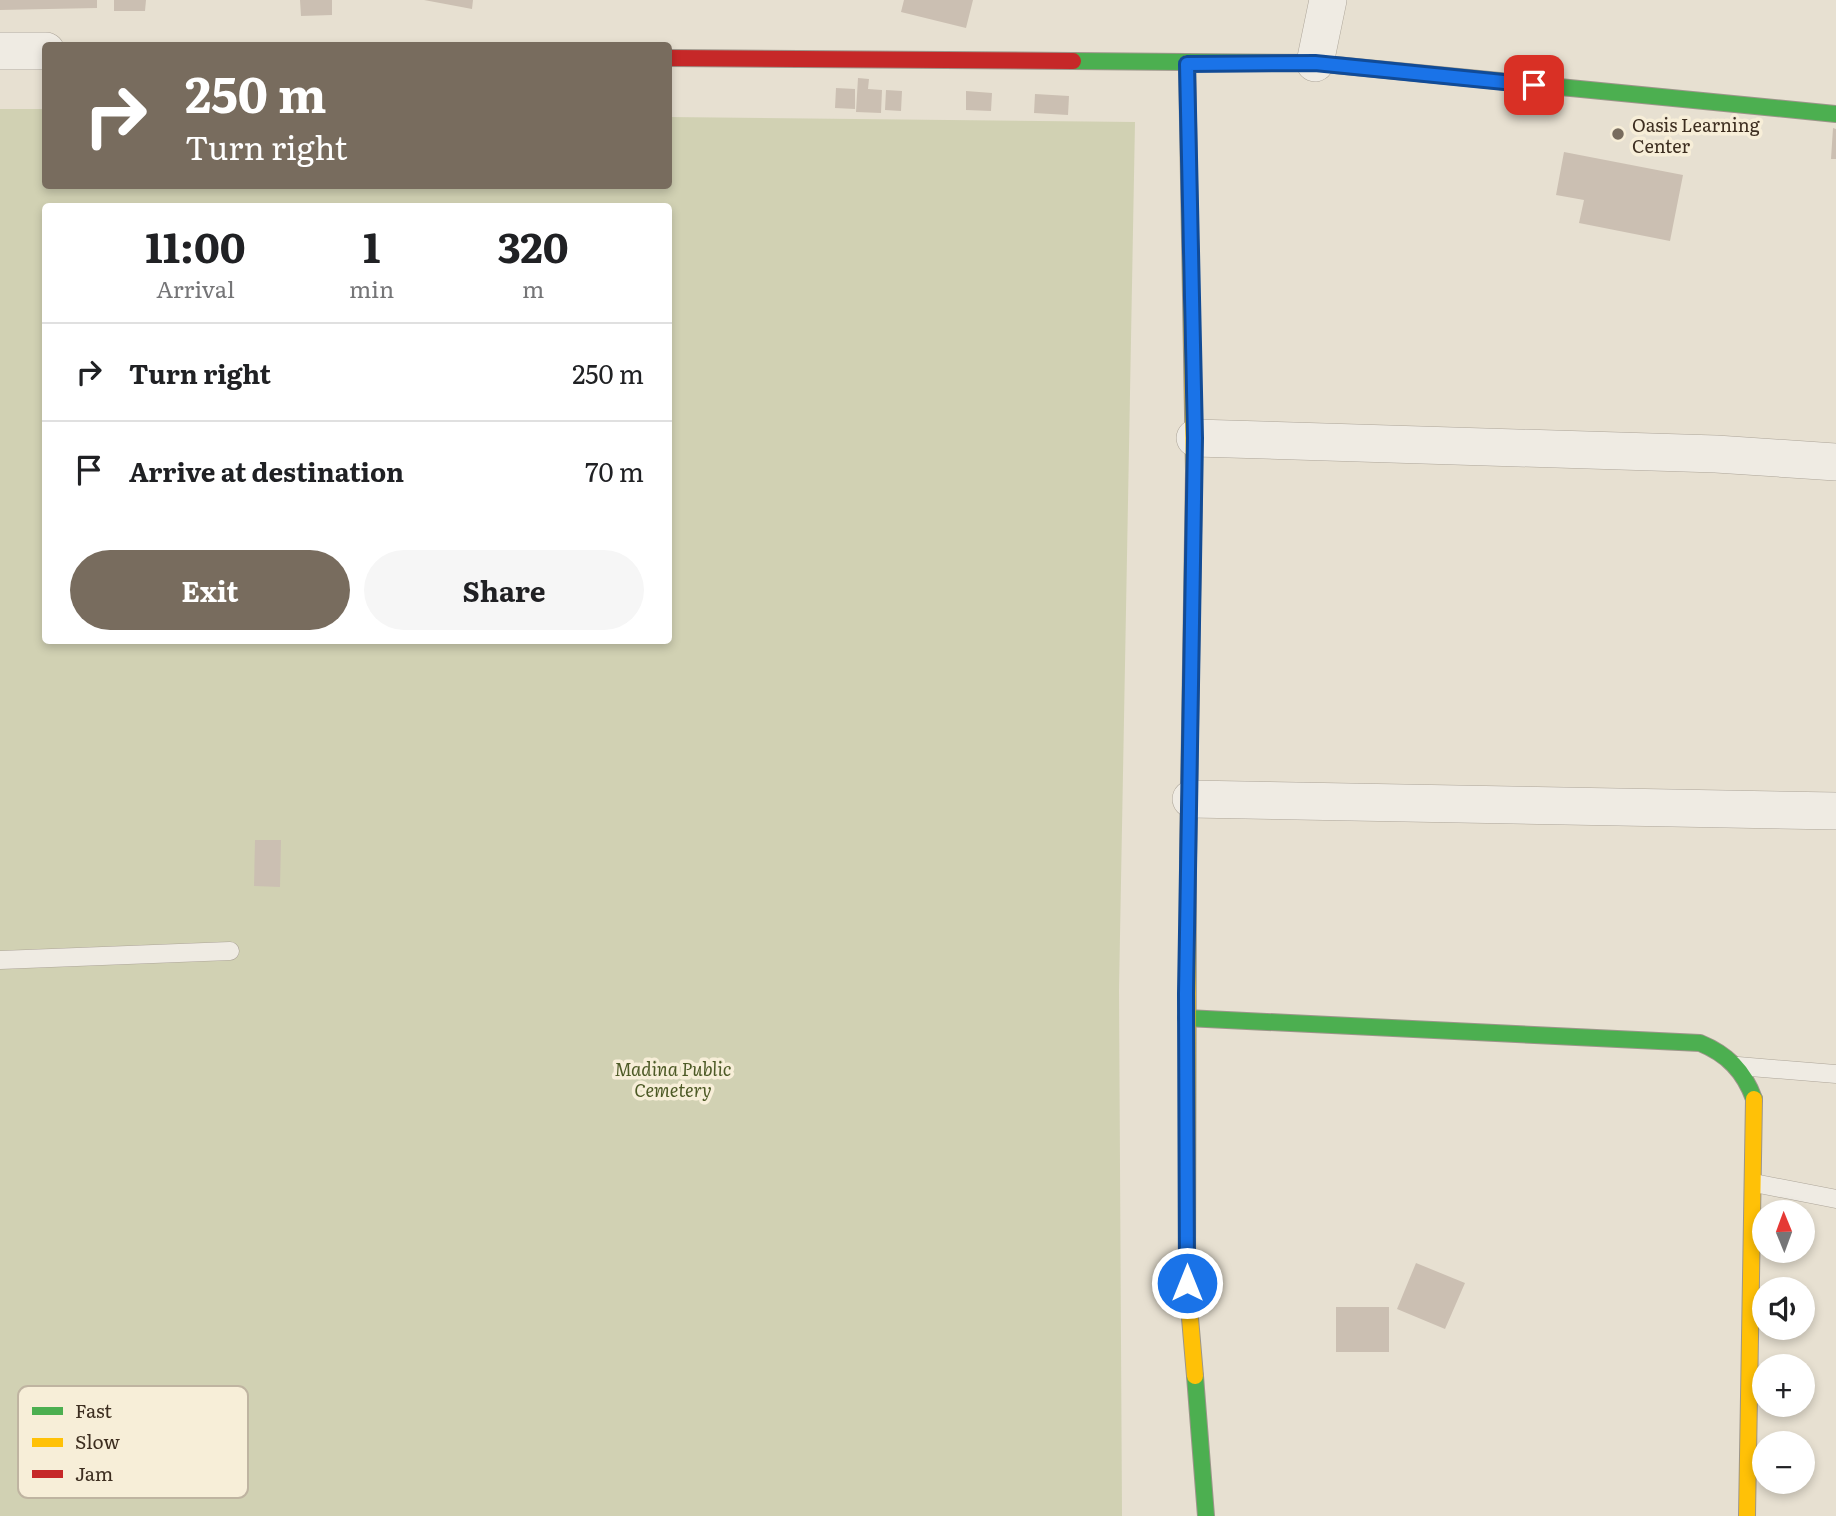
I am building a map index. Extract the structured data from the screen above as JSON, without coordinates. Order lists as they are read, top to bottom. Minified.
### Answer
{"parks":["Madina Public Cemetery"],"places":["Oasis Learning Center"],"legend":["Fast","Slow","Jam"],"north":"top","page":{"turn":["250 m","Turn right"],"eta":["11:00","Arrival","1","min","320","m"],"list":[{"name":"Turn right","value":"250 m"},{"name":"Arrive at destination","value":"70 m"}],"buttons":["Exit","Share"],"map_buttons":["+","−"]}}
